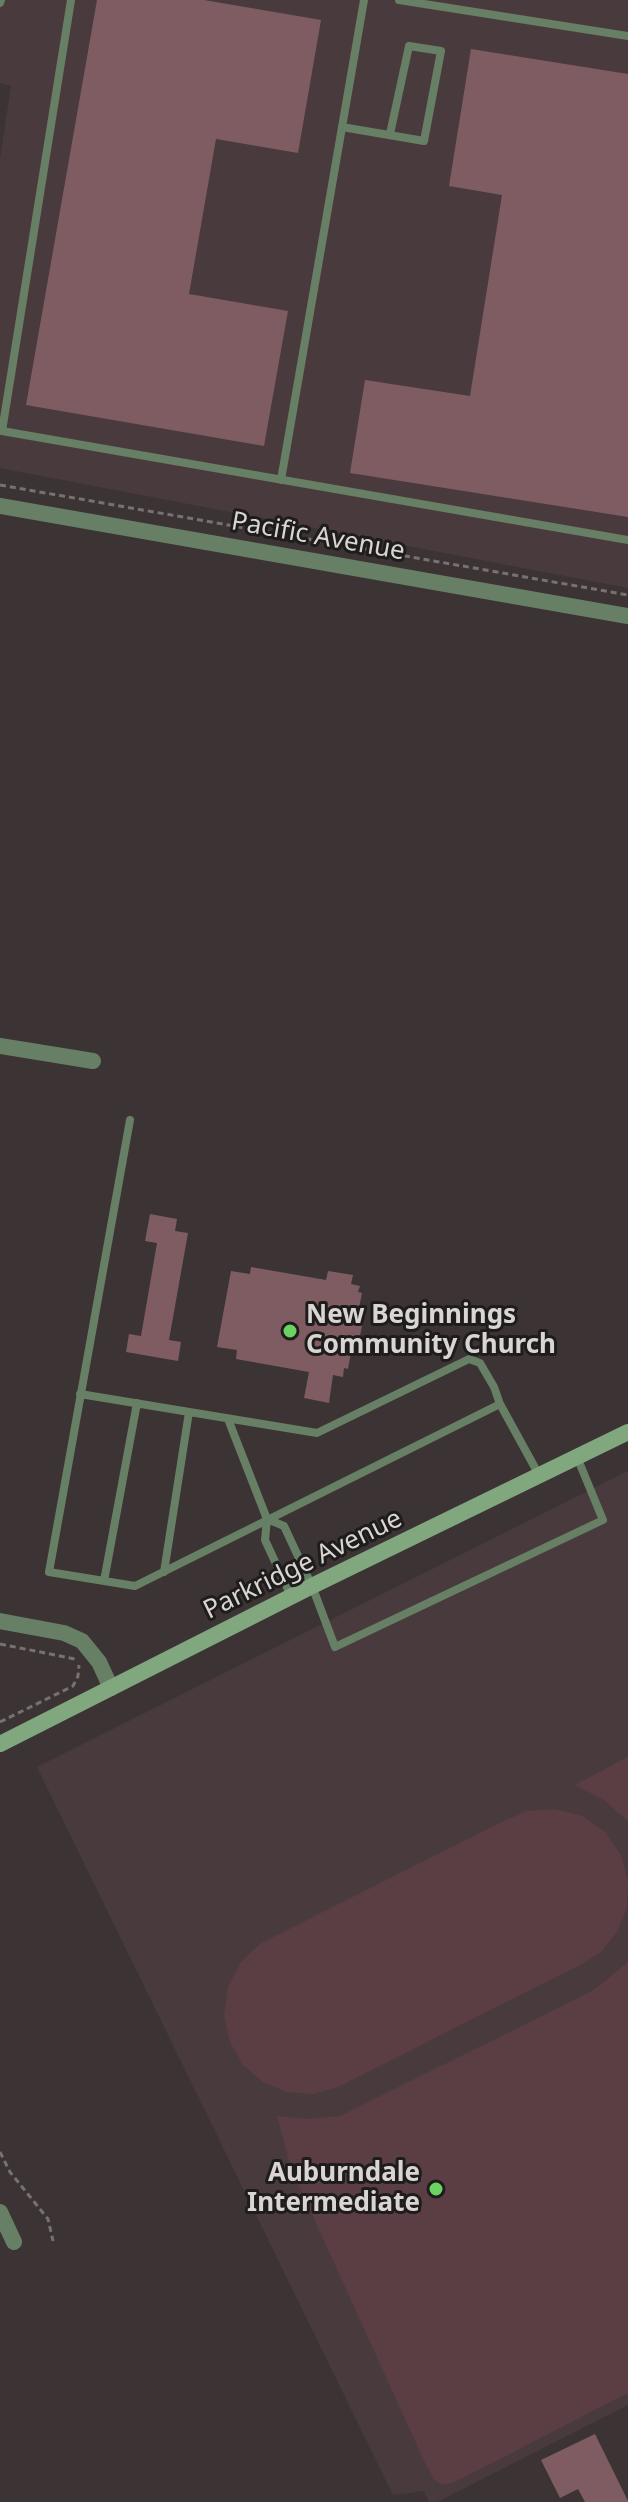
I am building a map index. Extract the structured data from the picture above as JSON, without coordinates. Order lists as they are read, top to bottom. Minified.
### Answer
{"streets":{"street":["Pacific Avenue","Parkridge Avenue"]},"places":["New Beginnings Community Church","Auburndale Intermediate"]}
